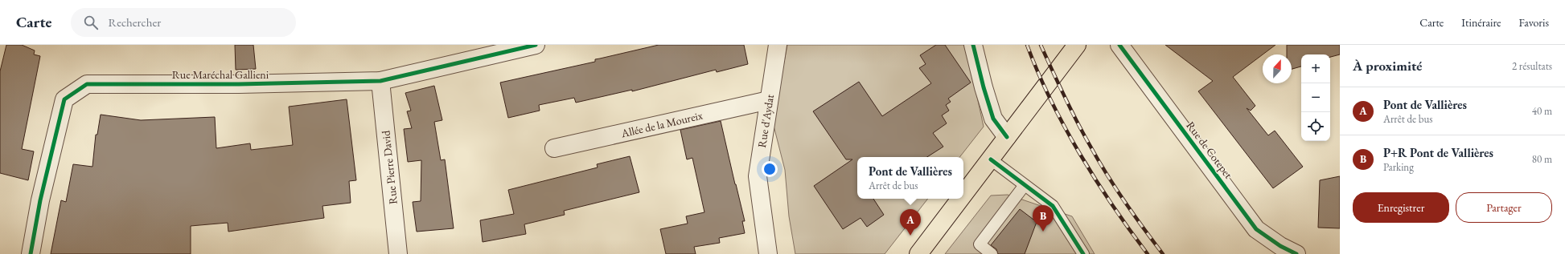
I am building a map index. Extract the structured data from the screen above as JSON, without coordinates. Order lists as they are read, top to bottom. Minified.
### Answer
{"streets":{"street":["Rue Maréchal Gallieni","Rue d'Aydat","Allée de la Moureix","Rue de Cotepet","Rue Pierre David"]},"crossings":[["Rue Maréchal Gallieni","Rue Pierre David"],["Rue d'Aydat","Allée de la Moureix"]],"north":"top","page":{"header":"Carte","search":"Rechercher","nav":["Carte","Itinéraire","Favoris"],"heading":["À proximité","2 résultats"],"map_buttons":["+","−"],"list":[{"mark":"A","name":"Pont de Vallières","note":"Arrêt de bus","value":"40 m"},{"mark":"B","name":"P+R Pont de Vallières","note":"Parking","value":"80 m"}],"popup":["Pont de Vallières","Arrêt de bus"],"buttons":["Enregistrer","Partager"],"pins":["B","A"]}}
